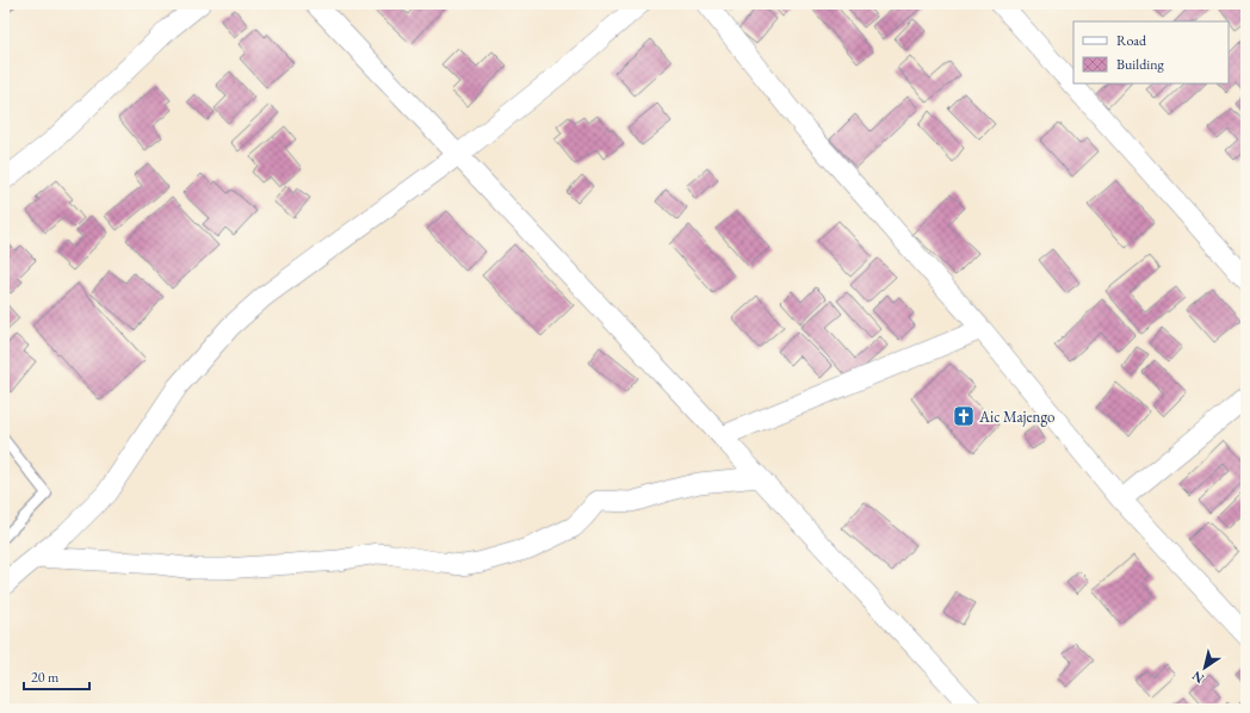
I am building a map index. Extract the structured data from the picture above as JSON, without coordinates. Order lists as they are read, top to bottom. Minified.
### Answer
{"places":{"church":["Aic Majengo"]},"legend":["Road","Building"],"scale_bar":"20 m","north":"bottom left"}
